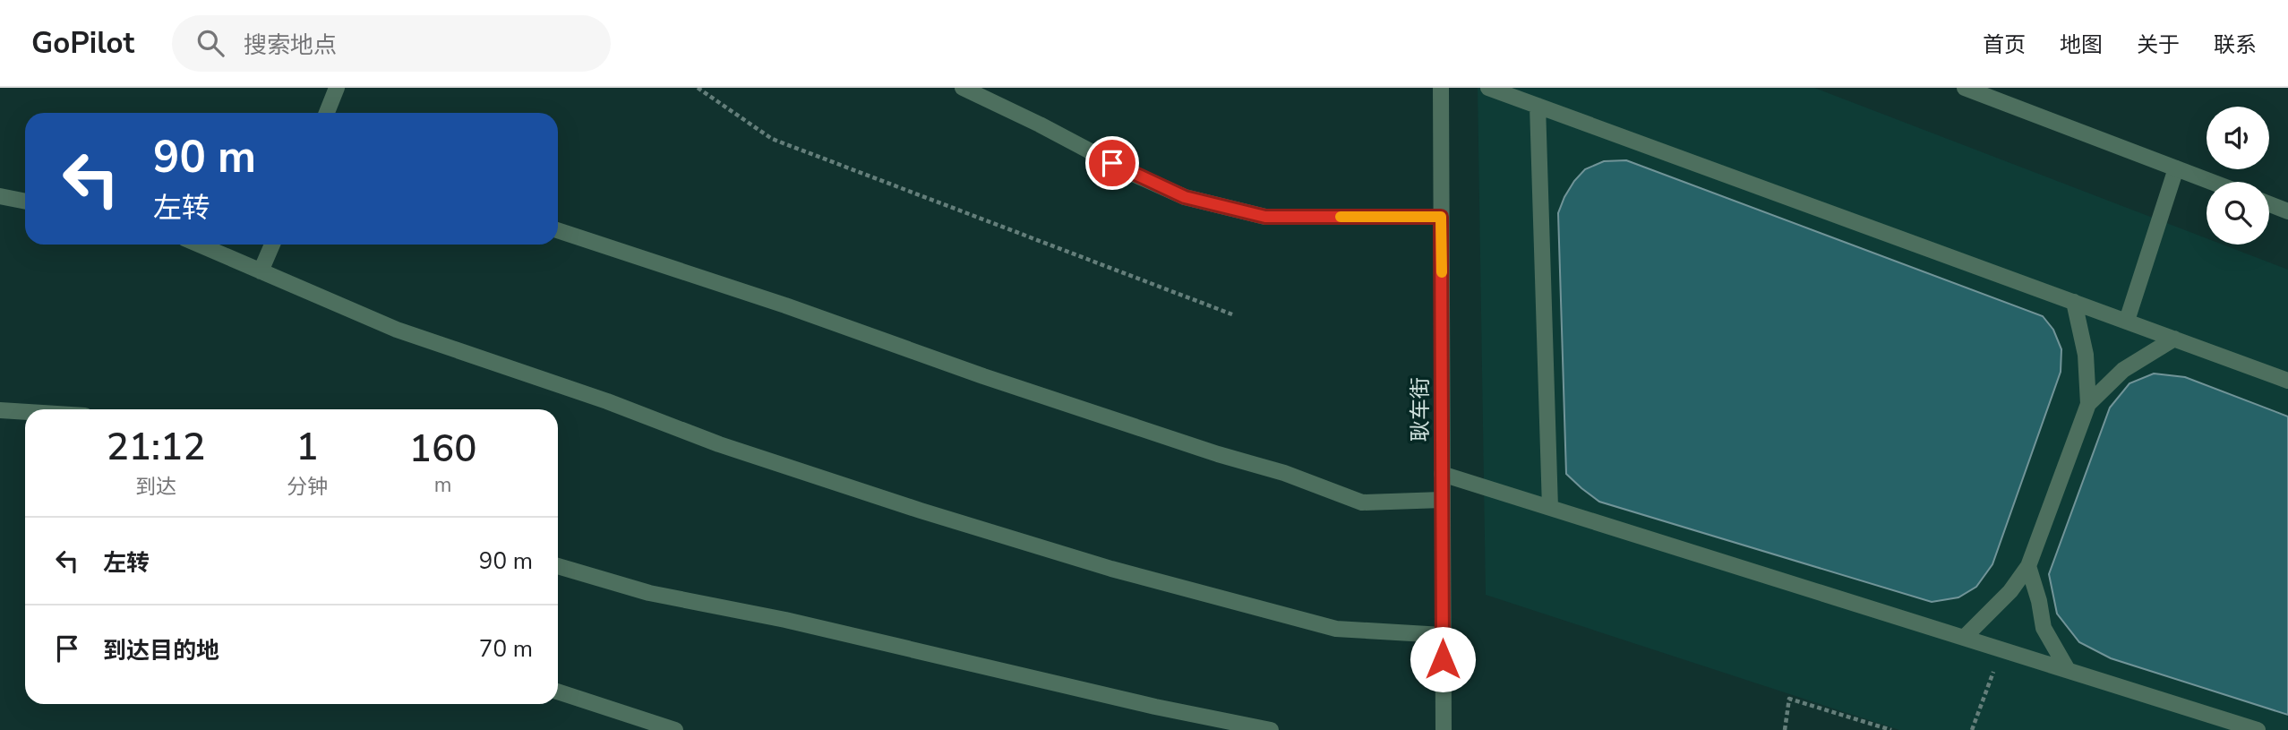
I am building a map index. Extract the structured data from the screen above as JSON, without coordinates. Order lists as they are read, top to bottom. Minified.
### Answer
{"streets":{"street":["耿车街"]},"page":{"header":"GoPilot","search":"搜索地点","nav":["首页","地图","关于","联系"],"turn":["90 m","左转"],"eta":["21:12","到达","1","分钟","160","m"],"list":[{"name":"左转","value":"90 m"},{"name":"到达目的地","value":"70 m"}]}}
